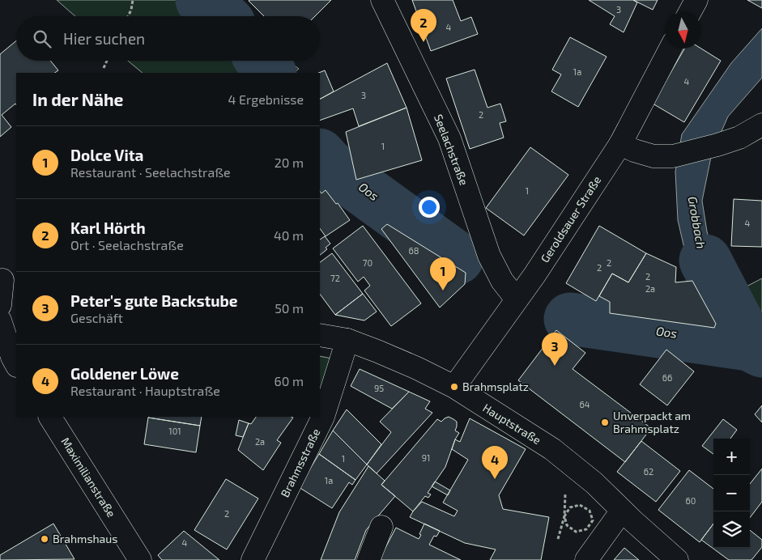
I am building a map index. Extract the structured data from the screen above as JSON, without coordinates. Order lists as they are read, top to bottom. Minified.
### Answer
{"streets":{"main road":["Seelachstraße","Geroldsauer Straße","Hauptstraße","Brahmsstraße","Maximilianstraße"]},"crossings":[["Seelachstraße","Geroldsauer Straße"],["Geroldsauer Straße","Hauptstraße"],["Hauptstraße","Brahmsstraße"]],"water":["Oos","Grobbach"],"places":["Brahmsplatz","Unverpackt am Brahmsplatz","Brahmshaus"],"house_numbers":["3","4","1a","4","3","2","1","1","4","68","70","2","2","2","72","2a","66","95","64","101","2a","91","1","62","1a","60","2","4"],"north":"bottom","page":{"pins":["2","1","3","4"],"search":"Hier suchen","heading":["In der Nähe","4 Ergebnisse"],"list":[{"mark":"1","name":"Dolce Vita","note":"Restaurant · Seelachstraße","value":"20 m"},{"mark":"2","name":"Karl Hörth","note":"Ort · Seelachstraße","value":"40 m"},{"mark":"3","name":"Peter's gute Backstube","note":"Geschäft","value":"50 m"},{"mark":"4","name":"Goldener Löwe","note":"Restaurant · Hauptstraße","value":"60 m"}],"map_buttons":["+","−"]}}
